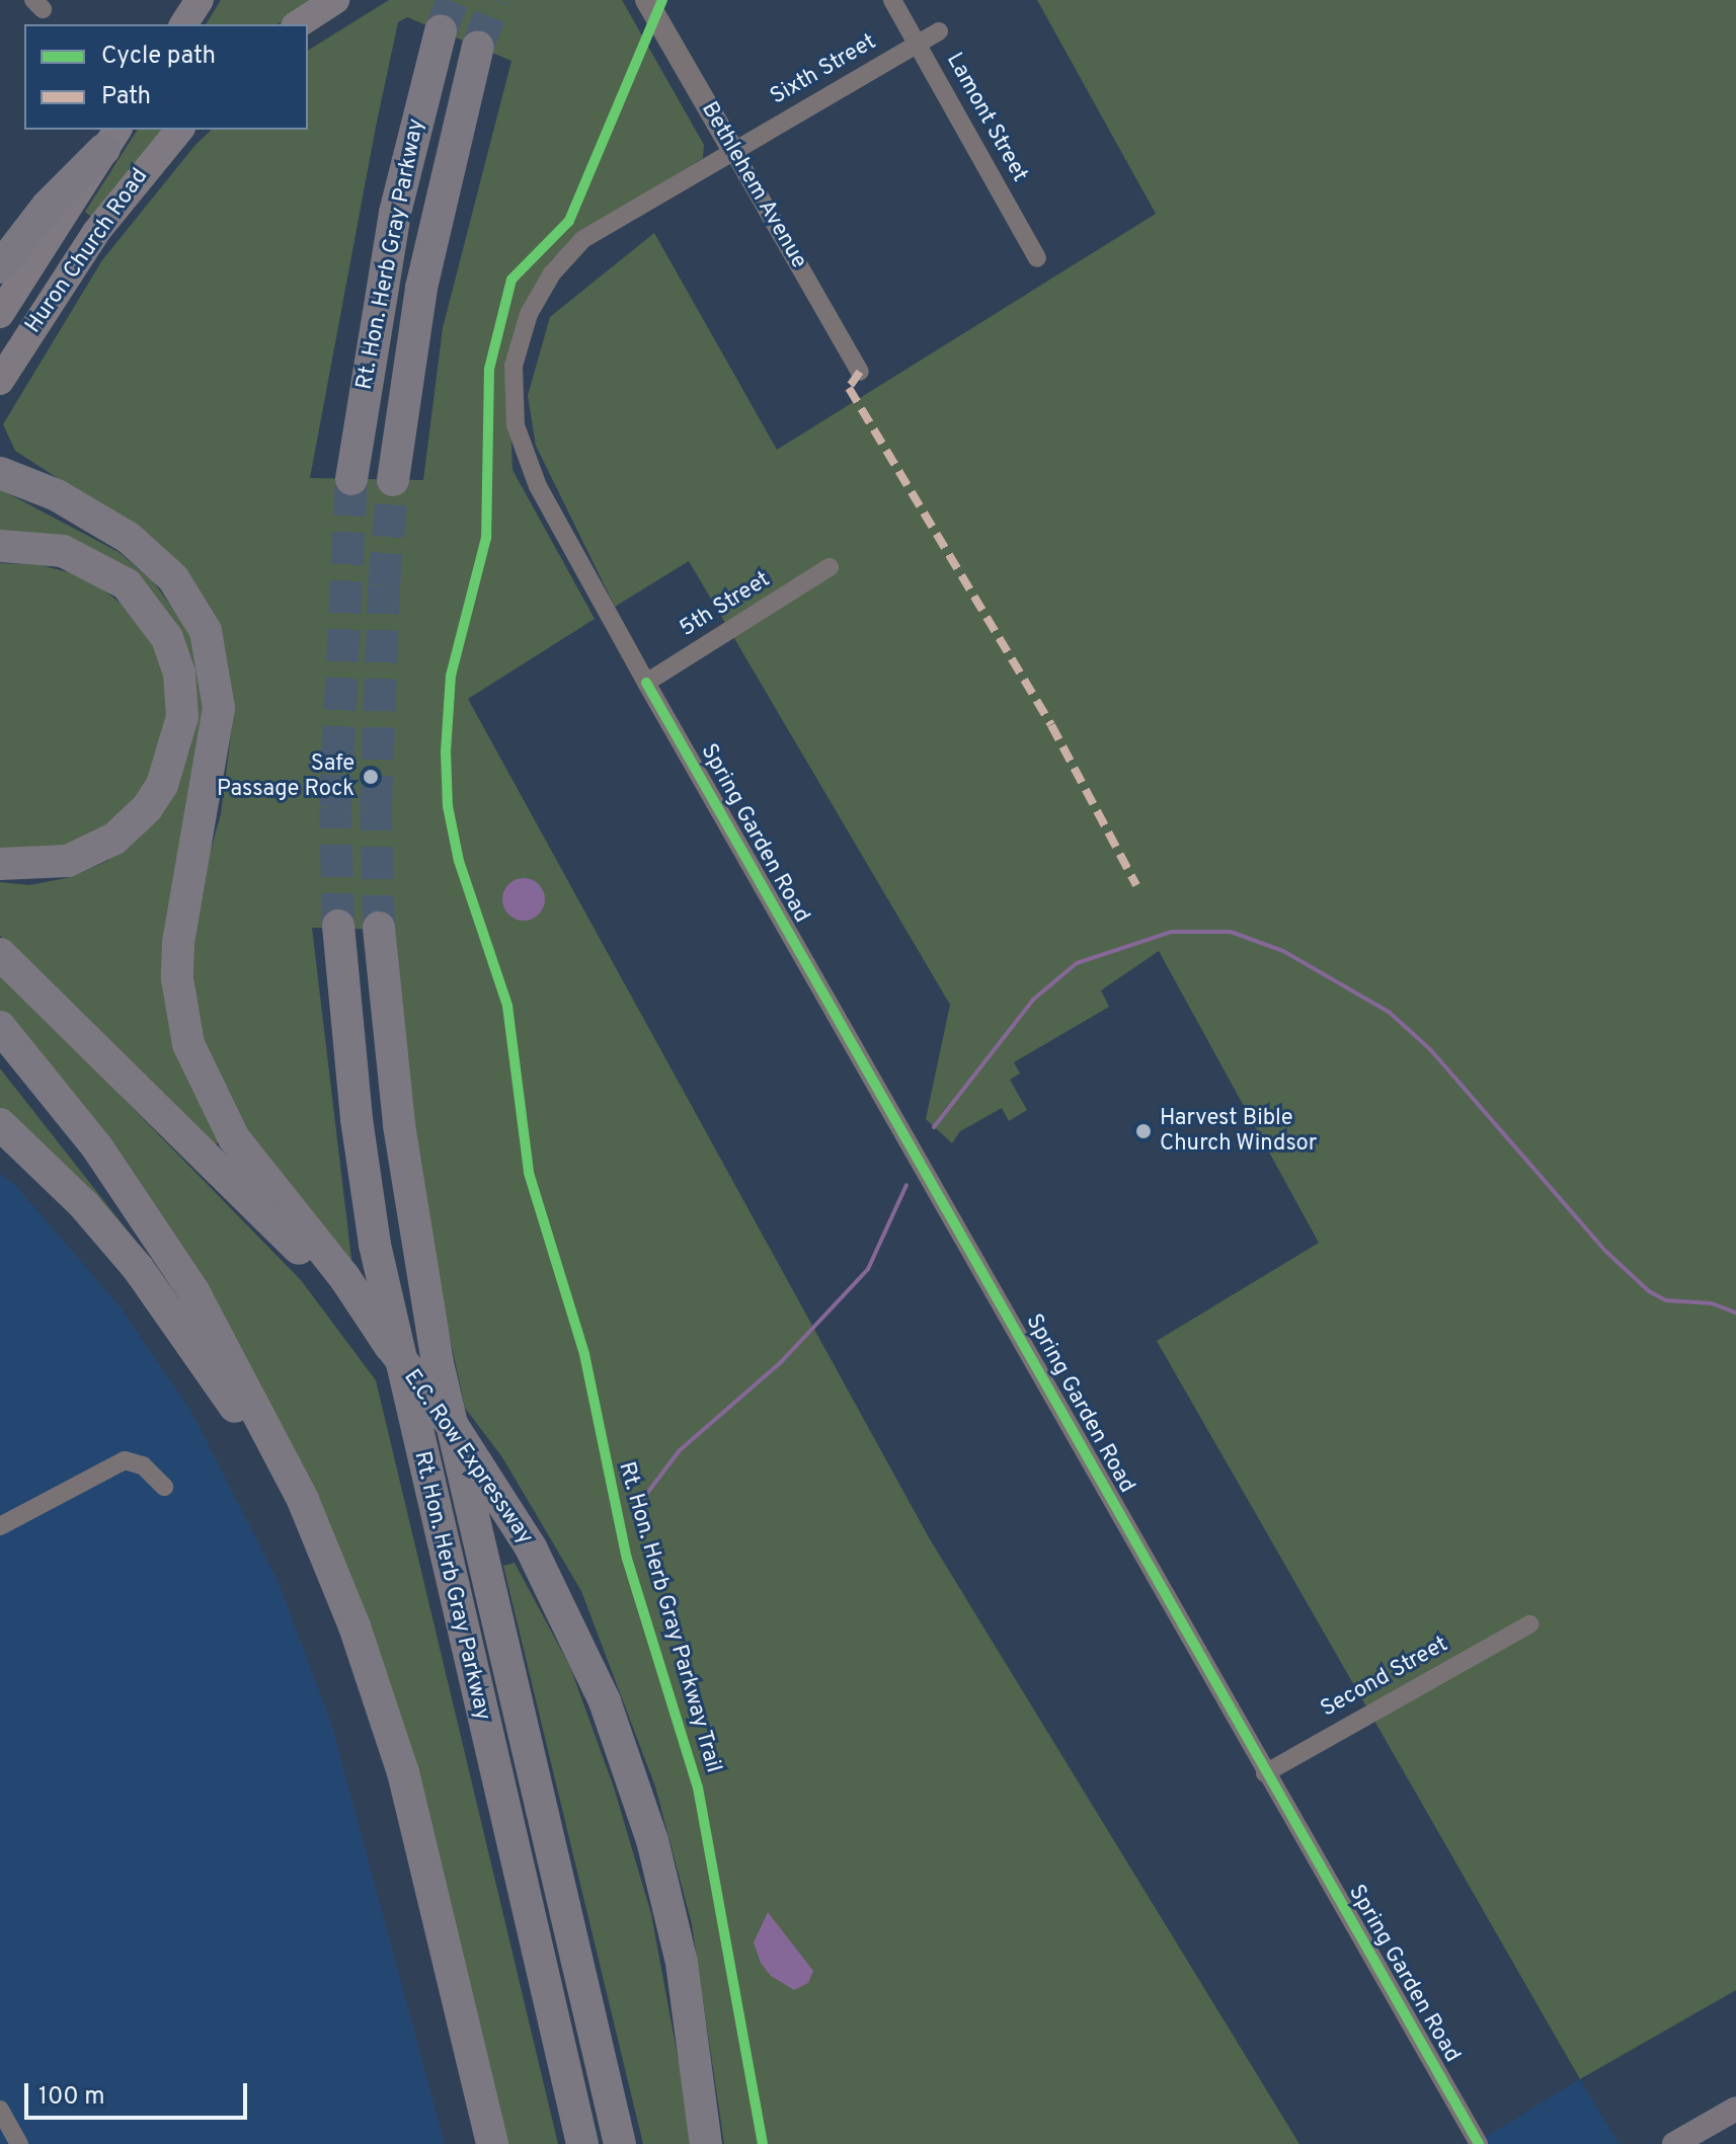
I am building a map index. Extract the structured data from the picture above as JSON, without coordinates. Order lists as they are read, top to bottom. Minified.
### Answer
{"streets":{"highway":["Huron Church Road","Rt. Hon. Herb Gray Parkway","E.C. Row Expressway"],"street":["Sixth Street","Lamont Street","Bethlehem Avenue","5th Street","Spring Garden Road","Second Street"],"cycle path":["Rt. Hon. Herb Gray Parkway Trail"]},"crossings":[["Sixth Street","Lamont Street"],["Sixth Street","Bethlehem Avenue"],["Sixth Street","Spring Garden Road"],["Bethlehem Avenue","Spring Garden Road"],["5th Street","Spring Garden Road"],["Spring Garden Road","Second Street"]],"places":["Safe Passage Rock","Harvest Bible Church Windsor"],"legend":["Cycle path","Path"],"scale_bar":"100 m"}
